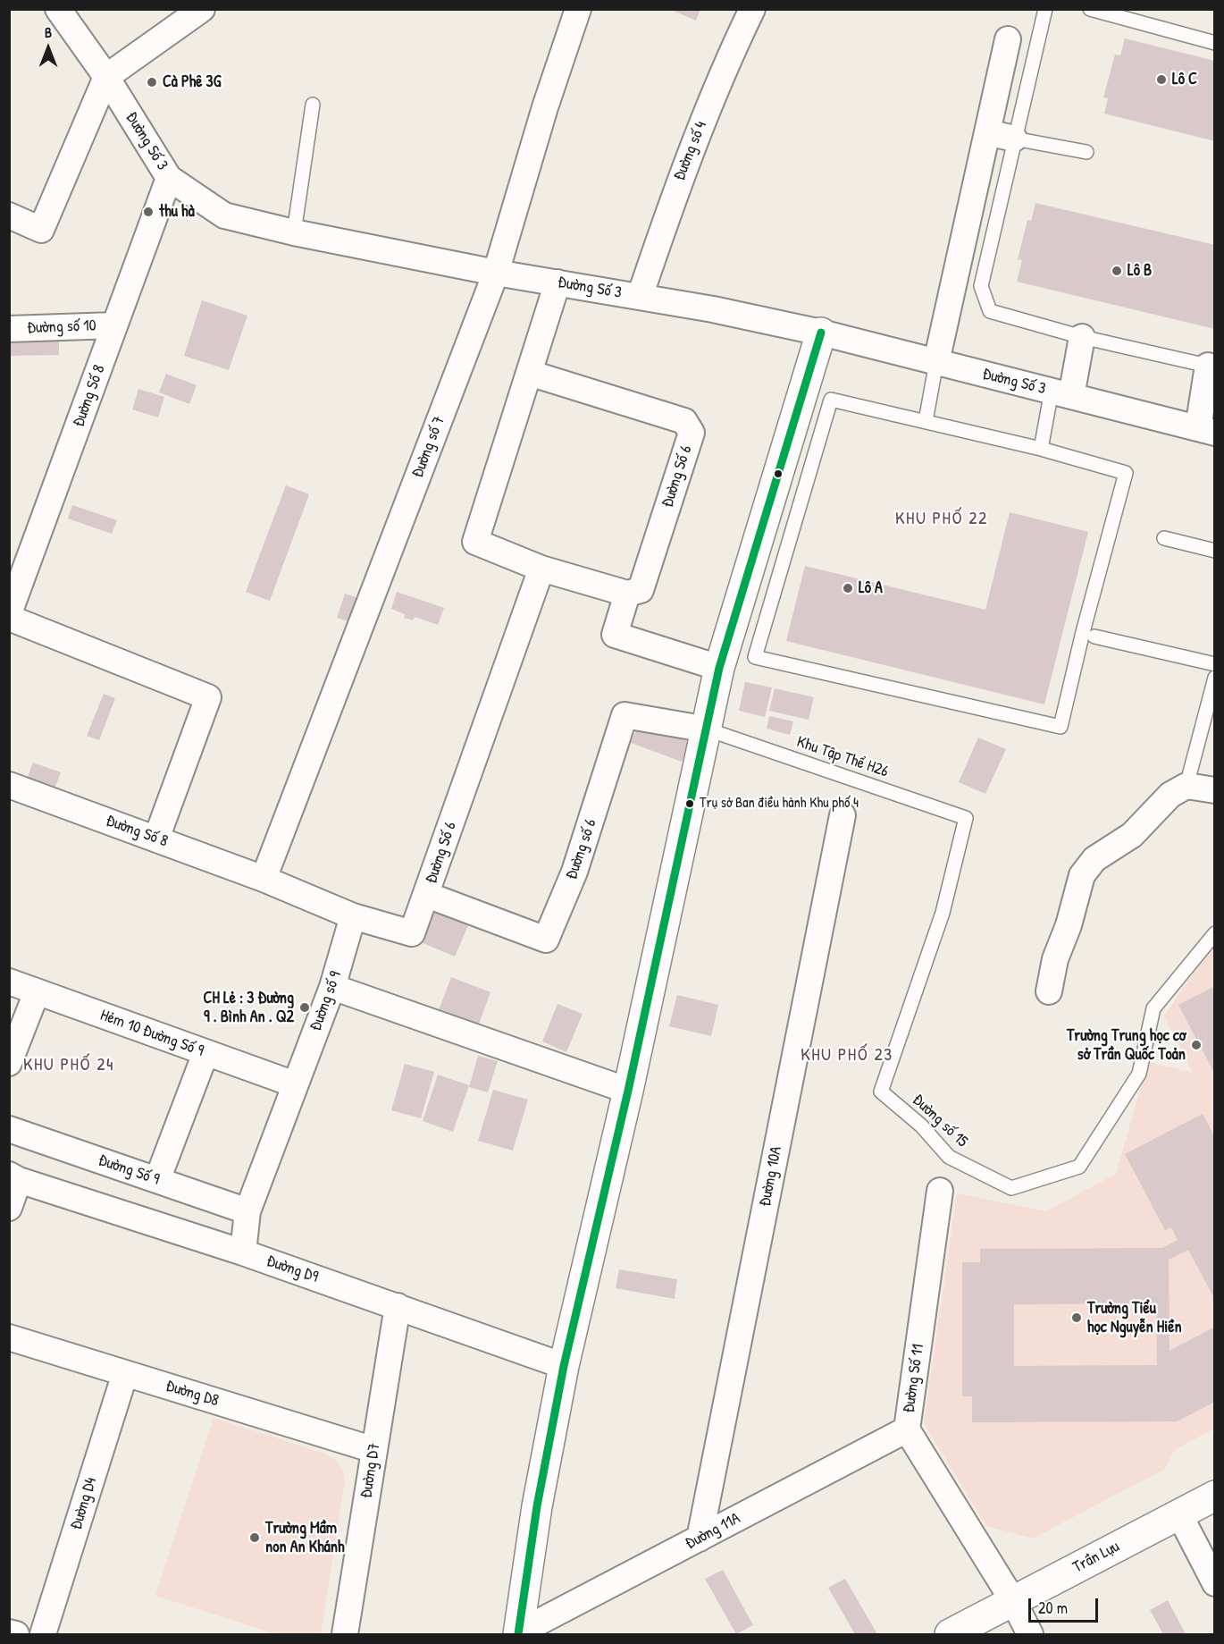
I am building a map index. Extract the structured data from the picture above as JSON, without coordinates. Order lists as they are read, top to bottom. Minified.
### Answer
{"streets":{"street":["Đường Số 3","Đường số 4","Đường số 10","Đường Số 8","Đường số 7","Đường Số 6","Đường số 6","Đường số 9","Hẻm 10 Đường Số 9","Đường Số 9","Đường 10A","Đường D9","Đường Số 11","Đường D8","Đường D7","Đường D4","Đường 11A","Trần Lựu"],"lane":["Khu Tập Thể H26","Đường số 15"]},"crossings":[["Đường Số 3","Đường số 4"],["Đường Số 3","Đường Số 8"],["Đường Số 3","Đường số 7"],["Đường số 10","Đường Số 8"],["Đường Số 8","Đường số 7"],["Đường Số 8","Đường Số 6"],["Đường Số 8","Đường số 9"],["Đường Số 6","Đường số 6"],["Đường Số 6","Đường số 9"],["Khu Tập Thể H26","Đường số 6"],["Khu Tập Thể H26","Đường số 15"],["Đường số 9","Hẻm 10 Đường Số 9"],["Đường số 9","Đường Số 9"],["Đường số 9","Đường D9"],["Đường 10A","Đường 11A"],["Đường D9","Đường D7"],["Đường Số 11","Đường 11A"],["Đường Số 11","Trần Lựu"],["Đường D8","Đường D7"],["Đường D8","Đường D4"]],"districts":["KHU PHỐ 22","KHU PHỐ 23","KHU PHỐ 24"],"places":["Lô C","Cà Phê 3G","thu hà","Lô B","Lô A","Trụ sở Ban điều hành Khu phố 4","CH Lẻ : 3 Đường 9 . Bình An . Q2","Trường Trung học cơ sở Trần Quốc Toản","Trường Tiểu học Nguyễn Hiền","Trường Mầm non An Khánh"],"scale_bar":"20 m","north":"top"}
